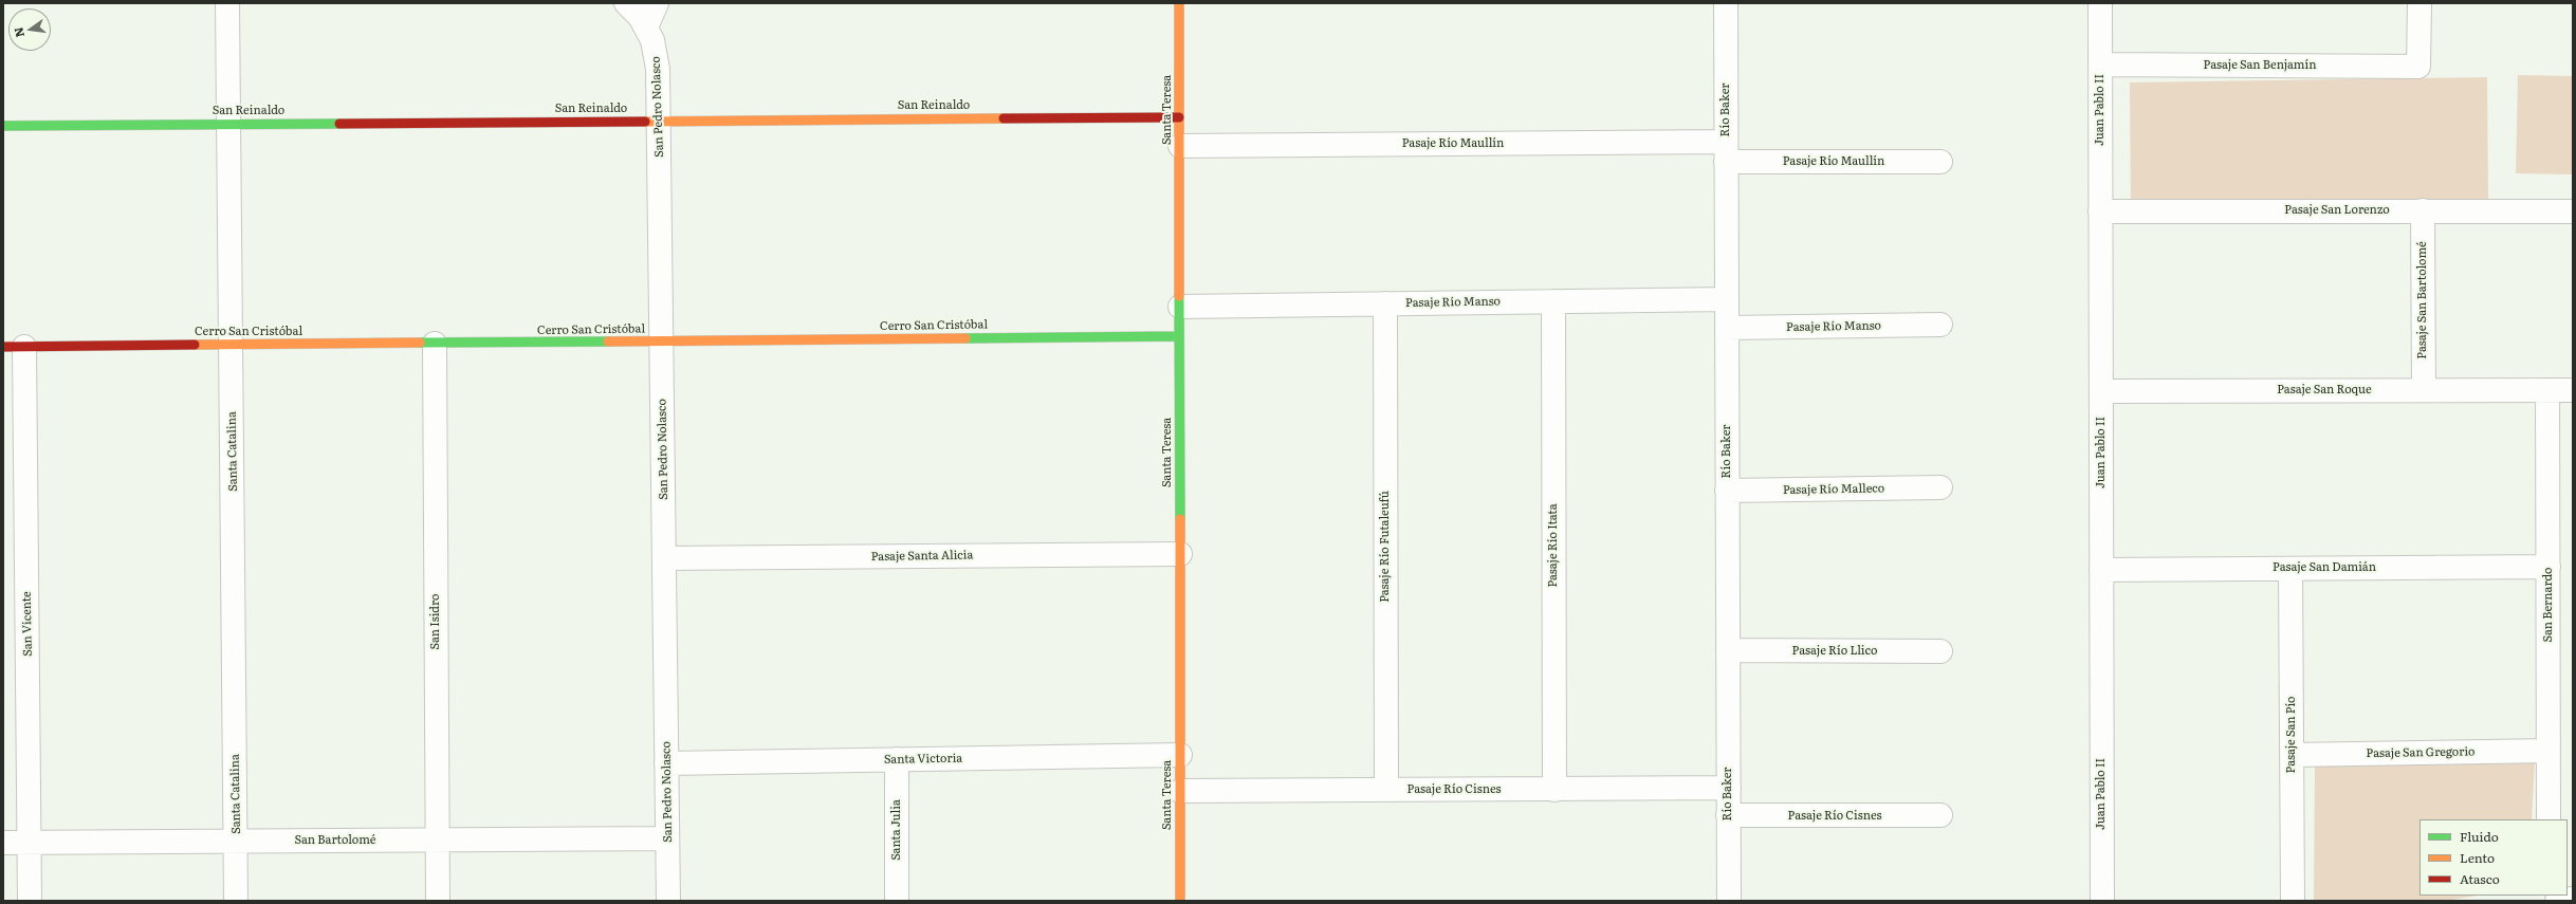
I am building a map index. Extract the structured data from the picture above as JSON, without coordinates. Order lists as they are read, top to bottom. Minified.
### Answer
{"streets":{"street":["Pasaje San Benjamín","San Reinaldo","San Pedro Nolasco","Santa Teresa","Río Baker","Juan Pablo II","Pasaje Río Maullín","Pasaje San Lorenzo","Pasaje San Bartolomé","Pasaje Río Manso","Cerro San Cristóbal","Pasaje San Roque","Santa Catalina","Pasaje Río Malleco","Pasaje Río Itata","Pasaje Río Futaleufú","Pasaje Santa Alicia","Pasaje San Damián","San Bernardo","San Isidro","San Vicente","Pasaje Río Llico","Pasaje San Pío","Pasaje San Gregorio","Santa Victoria","Pasaje Río Cisnes","Santa Julia","San Bartolomé"]},"crossings":[["Pasaje San Benjamín","Juan Pablo II"],["San Reinaldo","San Pedro Nolasco"],["San Reinaldo","Santa Teresa"],["San Reinaldo","Santa Catalina"],["San Pedro Nolasco","Cerro San Cristóbal"],["San Pedro Nolasco","Pasaje Santa Alicia"],["San Pedro Nolasco","Santa Victoria"],["San Pedro Nolasco","San Bartolomé"],["Santa Teresa","Pasaje Río Maullín"],["Santa Teresa","Pasaje Río Manso"],["Santa Teresa","Cerro San Cristóbal"],["Santa Teresa","Pasaje Santa Alicia"],["Santa Teresa","Santa Victoria"],["Santa Teresa","Pasaje Río Cisnes"],["Río Baker","Pasaje Río Maullín"],["Río Baker","Pasaje Río Manso"],["Río Baker","Pasaje Río Malleco"],["Río Baker","Pasaje Río Llico"],["Río Baker","Pasaje Río Cisnes"],["Juan Pablo II","Pasaje San Lorenzo"],["Juan Pablo II","Pasaje San Roque"],["Juan Pablo II","Pasaje San Damián"],["Pasaje San Lorenzo","Pasaje San Bartolomé"],["Pasaje San Bartolomé","Pasaje San Roque"],["Pasaje Río Manso","Pasaje Río Itata"],["Pasaje Río Manso","Pasaje Río Futaleufú"],["Cerro San Cristóbal","Santa Catalina"],["Cerro San Cristóbal","San Isidro"],["Cerro San Cristóbal","San Vicente"],["Pasaje San Roque","San Bernardo"],["Santa Catalina","San Bartolomé"],["Pasaje Río Itata","Pasaje Río Cisnes"],["Pasaje Río Futaleufú","Pasaje Río Cisnes"],["Pasaje San Damián","San Bernardo"],["Pasaje San Damián","Pasaje San Pío"],["San Bernardo","Pasaje San Gregorio"],["San Isidro","San Bartolomé"],["San Vicente","San Bartolomé"],["Pasaje San Pío","Pasaje San Gregorio"],["Santa Victoria","Santa Julia"]],"legend":["Fluido","Lento","Atasco"],"north":"left"}
